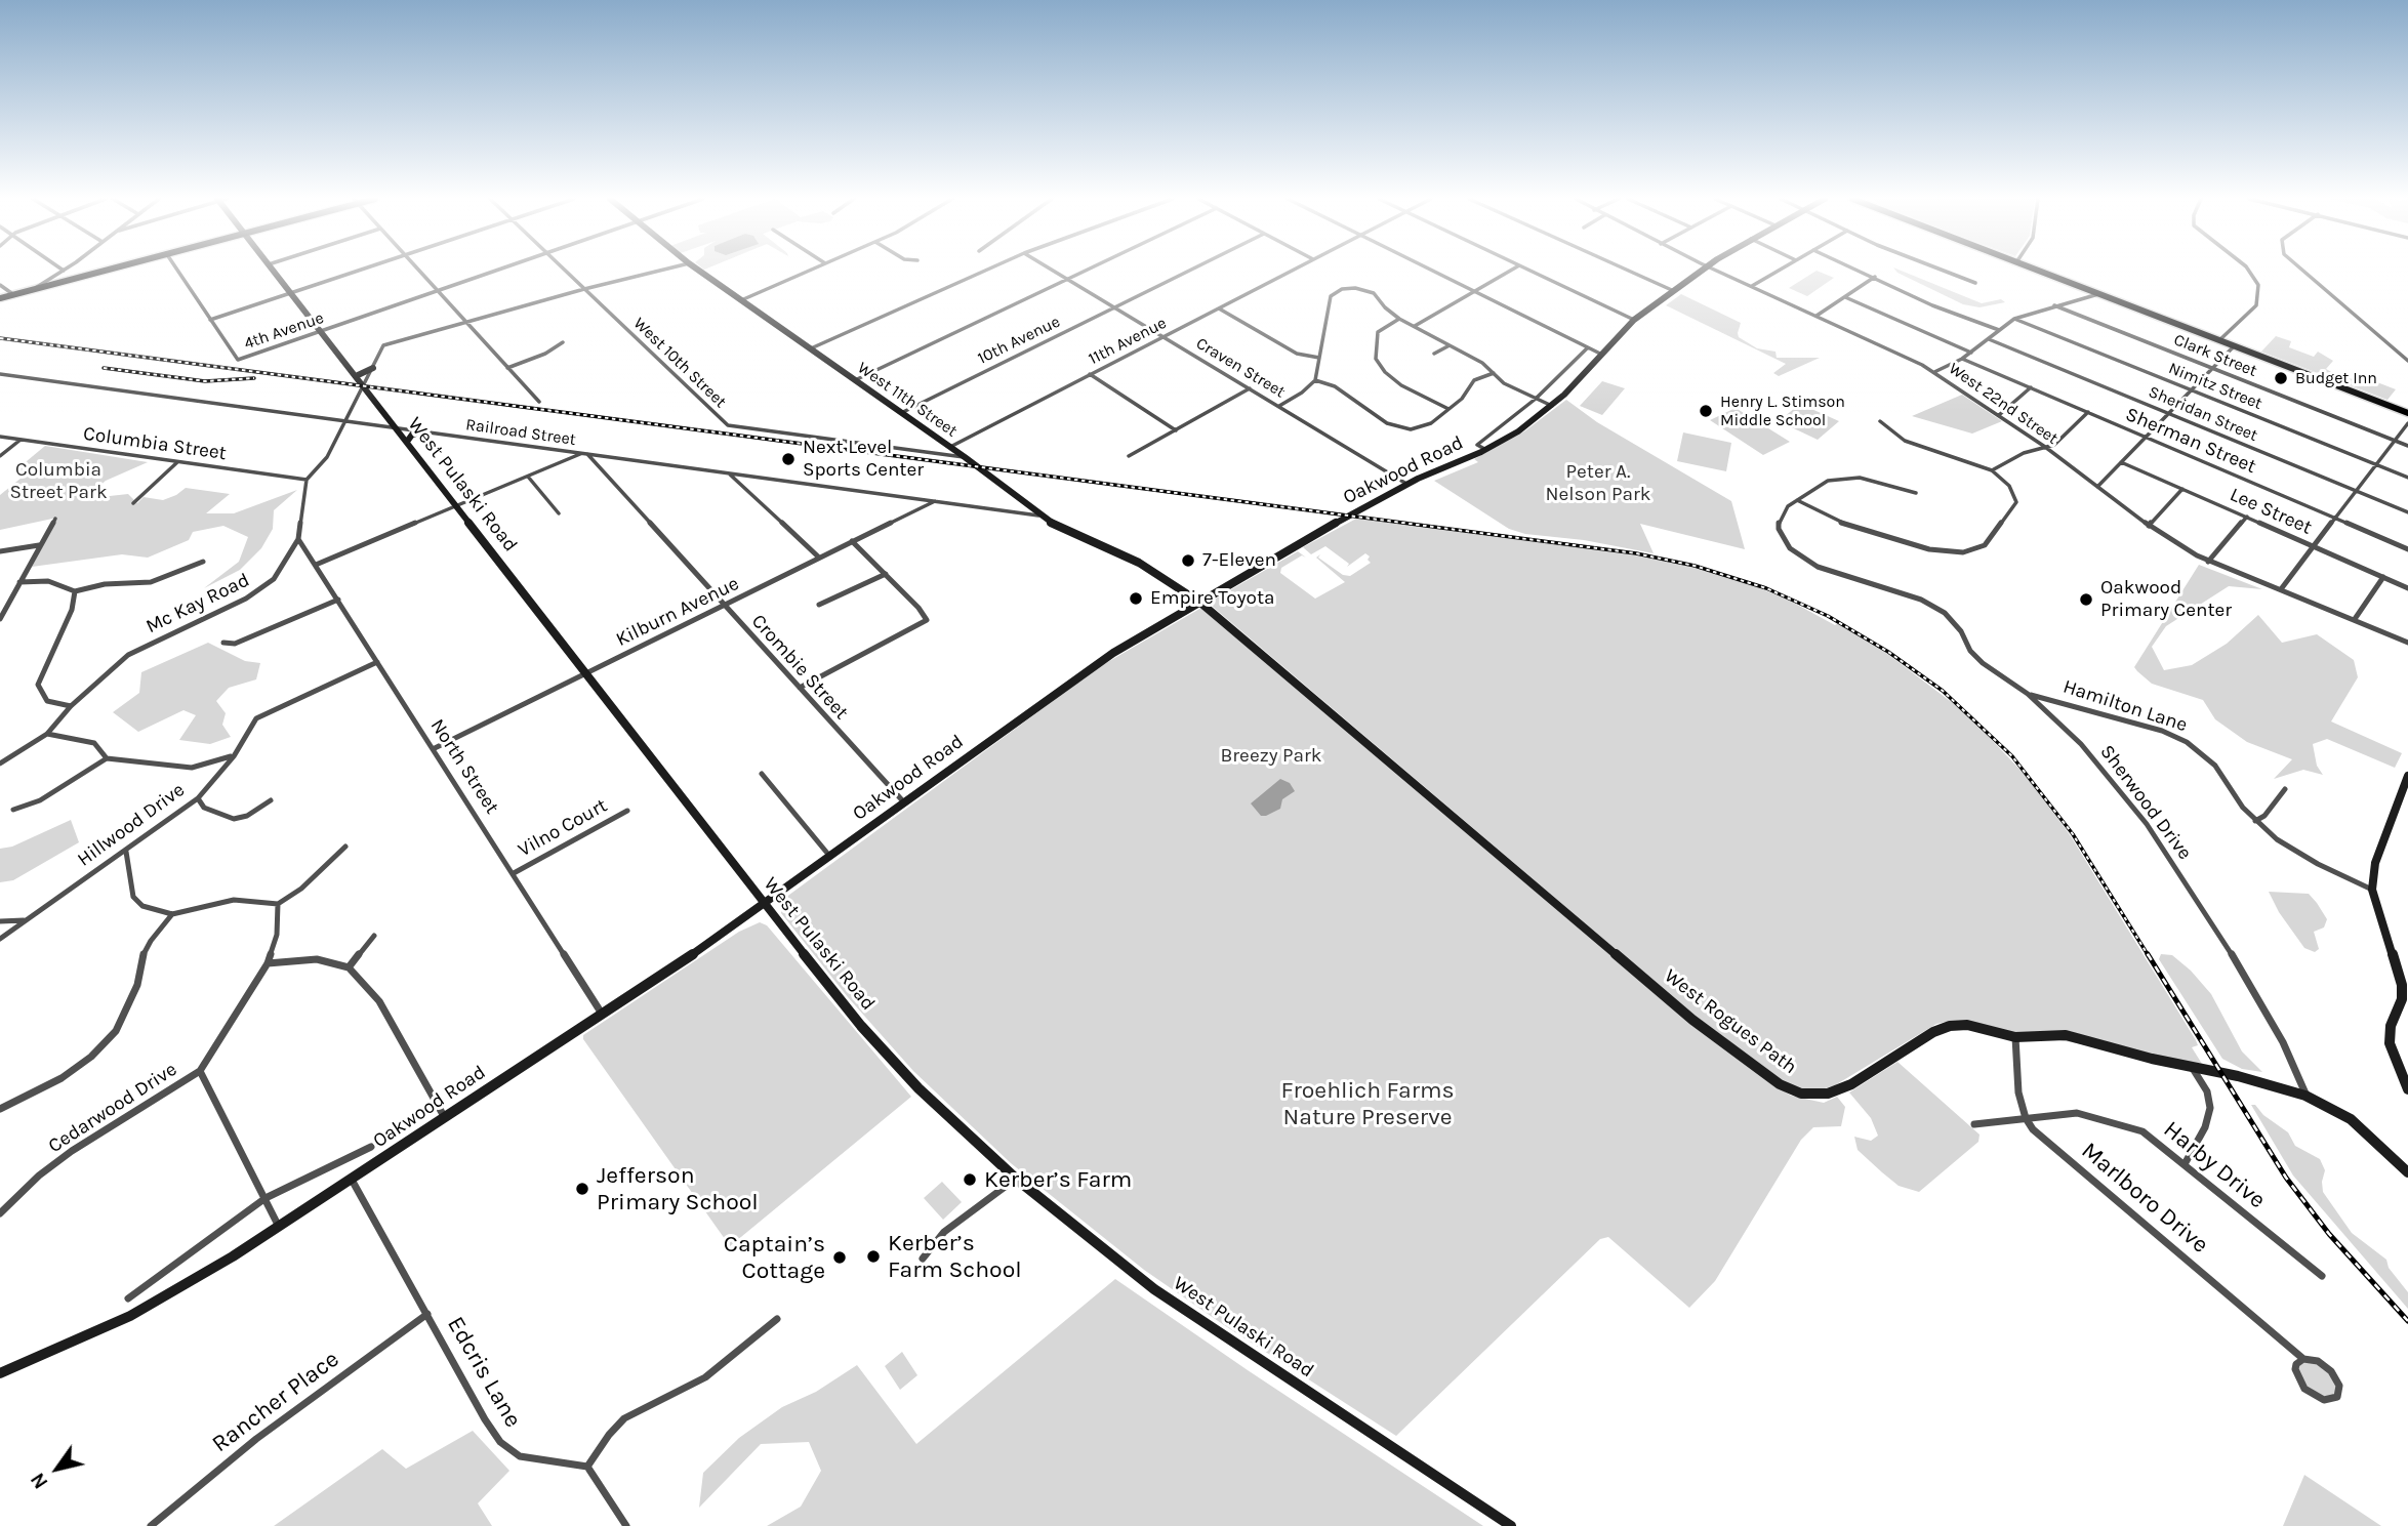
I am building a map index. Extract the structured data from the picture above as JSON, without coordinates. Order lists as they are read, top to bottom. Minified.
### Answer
{"streets":{"main road":["West 11th Street","Oakwood Road","West Pulaski Road","West Rogues Path"],"street":["4th Avenue","10th Avenue","11th Avenue","Clark Street","West 10th Street","Craven Street","Nimitz Street","West 22nd Street","Sheridan Street","Railroad Street","Sherman Street","Columbia Street","Lee Street","Mc Kay Road","Kilburn Avenue","Crombie Street","Hamilton Lane","North Street","Sherwood Drive","Hillwood Drive","Vilno Court","Cedarwood Drive","Harby Drive","Marlboro Drive","Edcris Lane","Rancher Place"]},"crossings":[["4th Avenue","West Pulaski Road"],["10th Avenue","Craven Street"],["10th Avenue","West 11th Street"],["11th Avenue","Craven Street"],["11th Avenue","West 11th Street"],["West 10th Street","West 11th Street"],["Craven Street","Oakwood Road"],["West 11th Street","Railroad Street"],["West 11th Street","Oakwood Road"],["West 11th Street","West Rogues Path"],["Railroad Street","West Pulaski Road"],["Railroad Street","Kilburn Avenue"],["Railroad Street","Crombie Street"],["Columbia Street","Mc Kay Road"],["Oakwood Road","West Pulaski Road"],["Oakwood Road","Crombie Street"],["Oakwood Road","North Street"],["Oakwood Road","West Rogues Path"],["Oakwood Road","Edcris Lane"],["West Pulaski Road","Kilburn Avenue"],["Mc Kay Road","North Street"],["Kilburn Avenue","Crombie Street"],["Kilburn Avenue","North Street"],["Hamilton Lane","Sherwood Drive"],["North Street","Hillwood Drive"],["North Street","Vilno Court"],["Sherwood Drive","West Rogues Path"],["West Rogues Path","Marlboro Drive"],["Harby Drive","Marlboro Drive"],["Edcris Lane","Rancher Place"]],"parks":["Columbia Street Park","Peter A. Nelson Park","Breezy Park","Froehlich Farms Nature Preserve"],"places":["Budget Inn","Henry L. Stimson Middle School","Next Level Sports Center","7-Eleven","Empire Toyota","Oakwood Primary Center","Kerber’s Farm","Jefferson Primary School","Kerber’s Farm School","Captain’s Cottage"],"north":"bottom left"}
